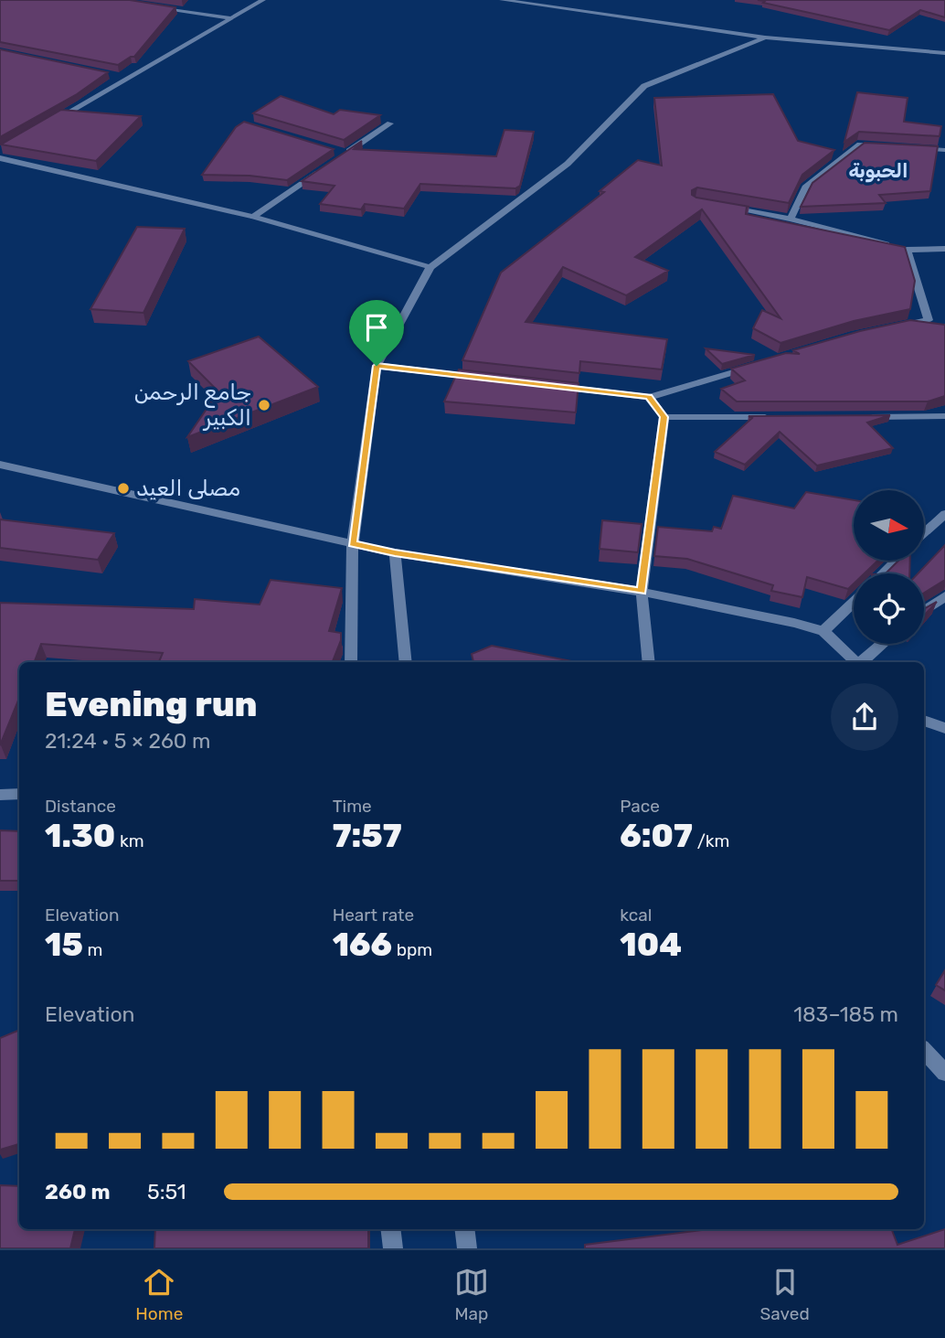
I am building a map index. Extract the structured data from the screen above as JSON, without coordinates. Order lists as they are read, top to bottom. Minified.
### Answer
{"districts":["الحبوبة"],"places":["جامع الرحمن الكبير","مصلى العيد"],"north":"right","page":{"heading":["Evening run","21:24 · 5 × 260 m"],"stats":[["Distance","1.30 km"],["Time","7:57"],["Pace","6:07 /km"],["Elevation","15 m"],["Heart rate","166 bpm"],["kcal","104"]],"chart":["Elevation","183–185 m"],"list":[{"name":"260 m","note":"5:51"}],"tabs":["Home","Map","Saved"]}}
